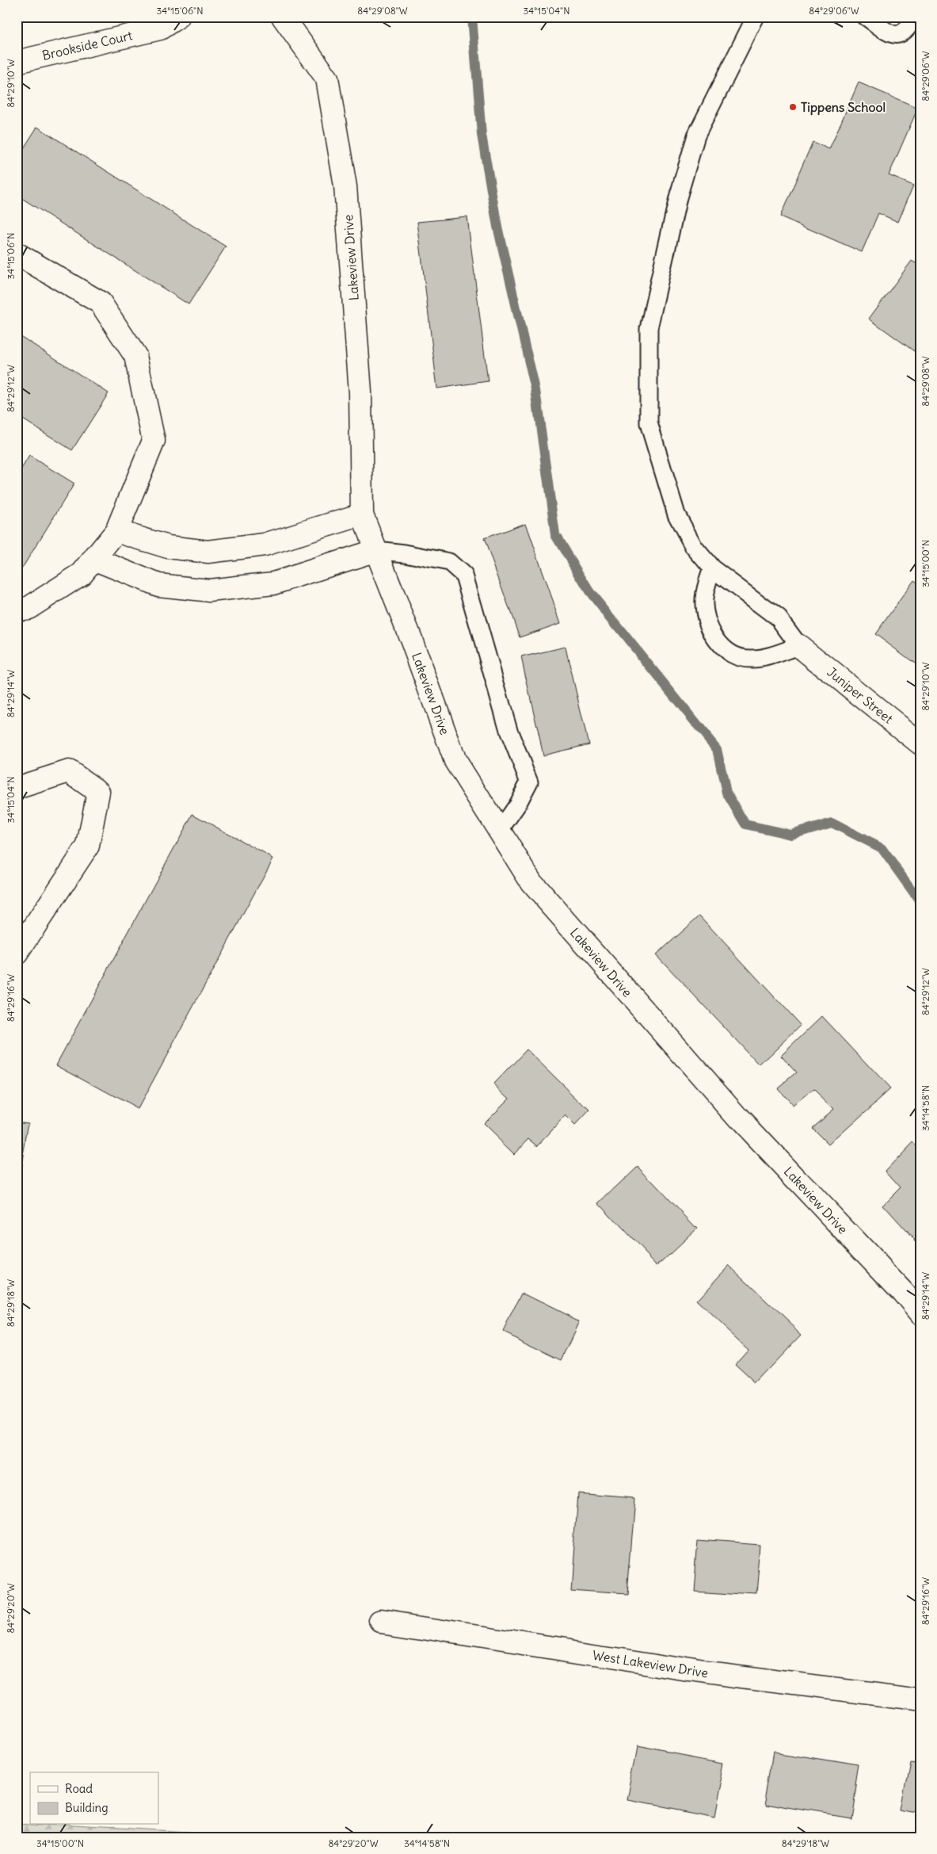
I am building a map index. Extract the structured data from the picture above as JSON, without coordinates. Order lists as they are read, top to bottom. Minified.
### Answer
{"streets":{"street":["Brookside Court","Lakeview Drive","Juniper Street","West Lakeview Drive"]},"places":["Tippens School"],"legend":["Road","Building"],"coordinates":["34°15'06\"N","84°29'08\"W","34°15'04\"N","84°29'06\"W","84°29'10\"W","84°29'12\"W","34°15'00\"N","84°29'14\"W","84°29'16\"W","34°14'58\"N","84°29'18\"W","84°29'20\"W"]}
